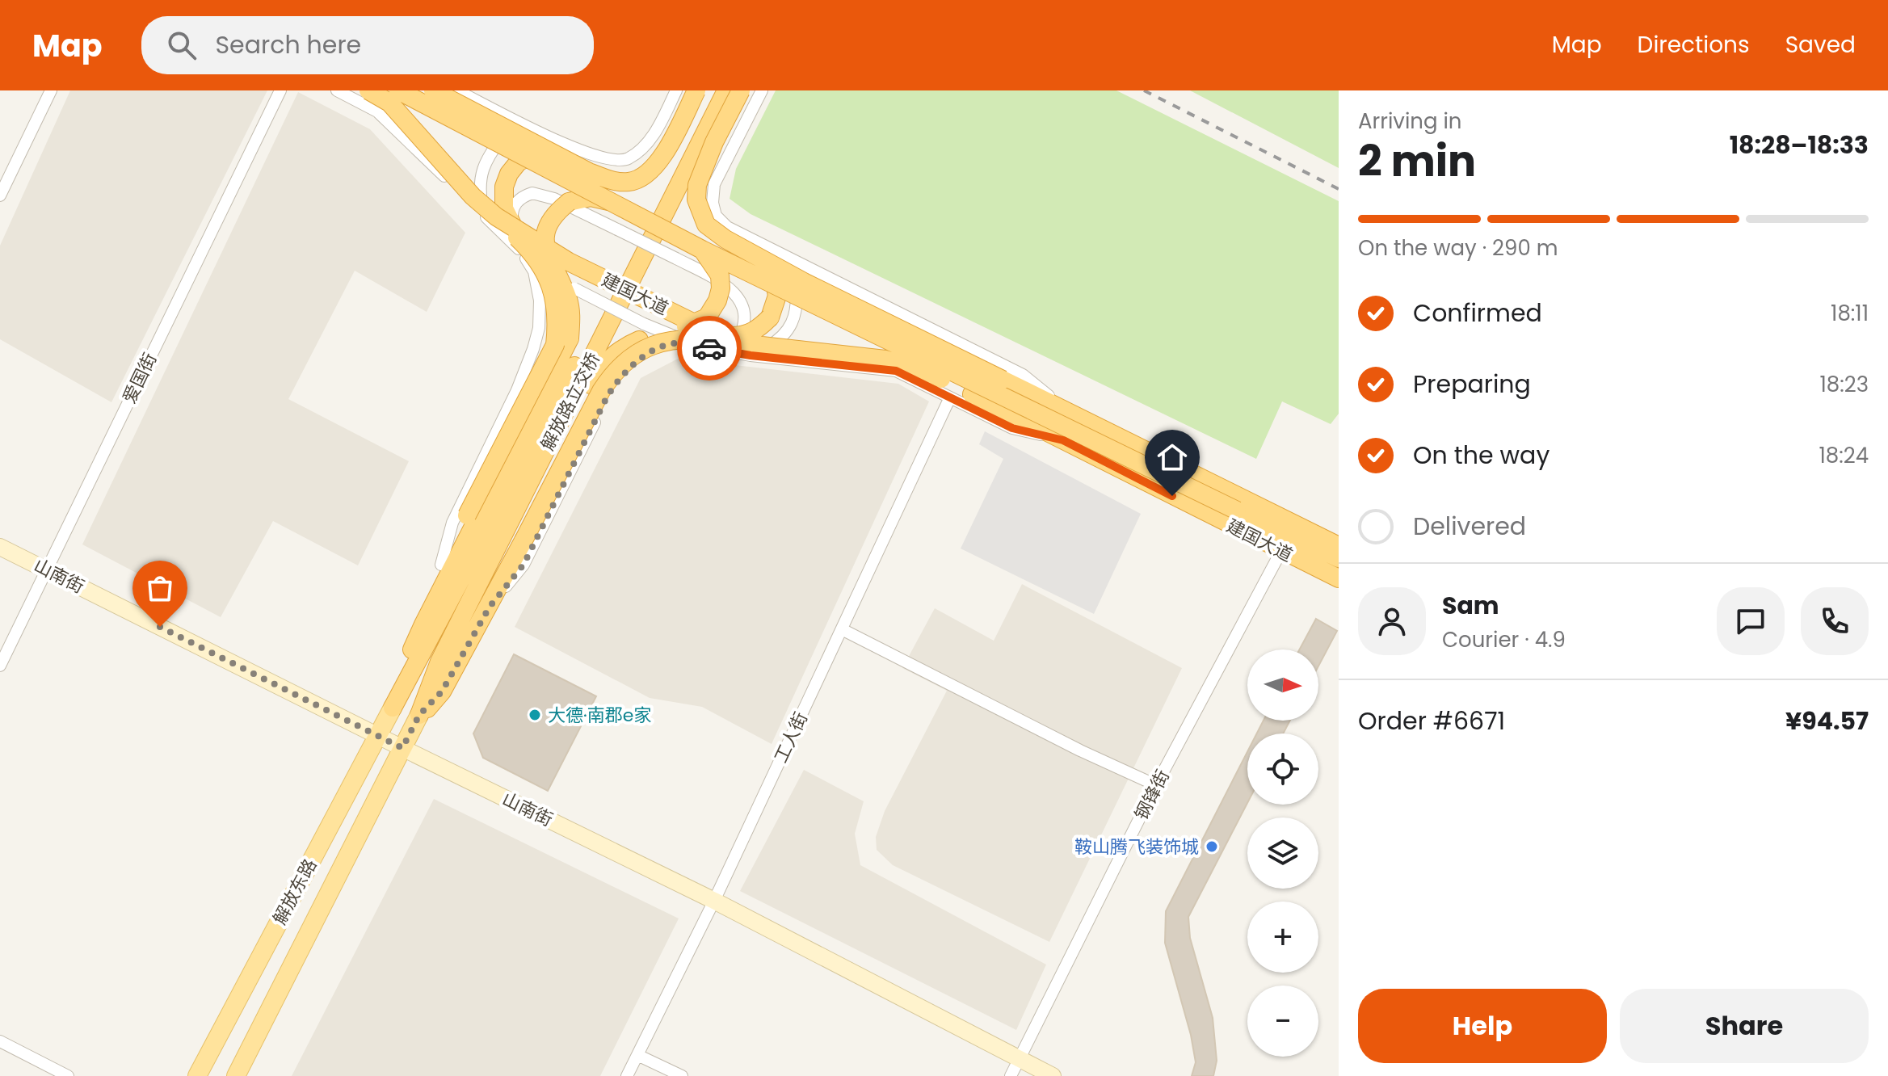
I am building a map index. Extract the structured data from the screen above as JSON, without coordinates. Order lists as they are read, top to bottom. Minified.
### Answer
{"streets":{"highway":["建国大道","解放路立交桥"],"main road":["山南街","解放东路"],"street":["爱国街","工人街","钢锋街"]},"crossings":[["建国大道","钢锋街"],["爱国街","山南街"],["解放路立交桥","解放东路"],["山南街","工人街"],["山南街","钢锋街"],["山南街","解放东路"]],"places":["大德·南郡e家","鞍山腾飞装饰城"],"north":"right","page":{"header":"Map","search":"Search here","nav":["Map","Directions","Saved"],"heading":["2 min","Arriving in","18:28–18:33"],"panel":["Sam","Courier · 4.9","Order #6671","¥94.57"],"bar":"On the way · 290 m","list":[["Confirmed","18:11"],["Preparing","18:23"],["On the way","18:24"],"Delivered"],"map_buttons":["+","−"],"buttons":["Help","Share"]}}
